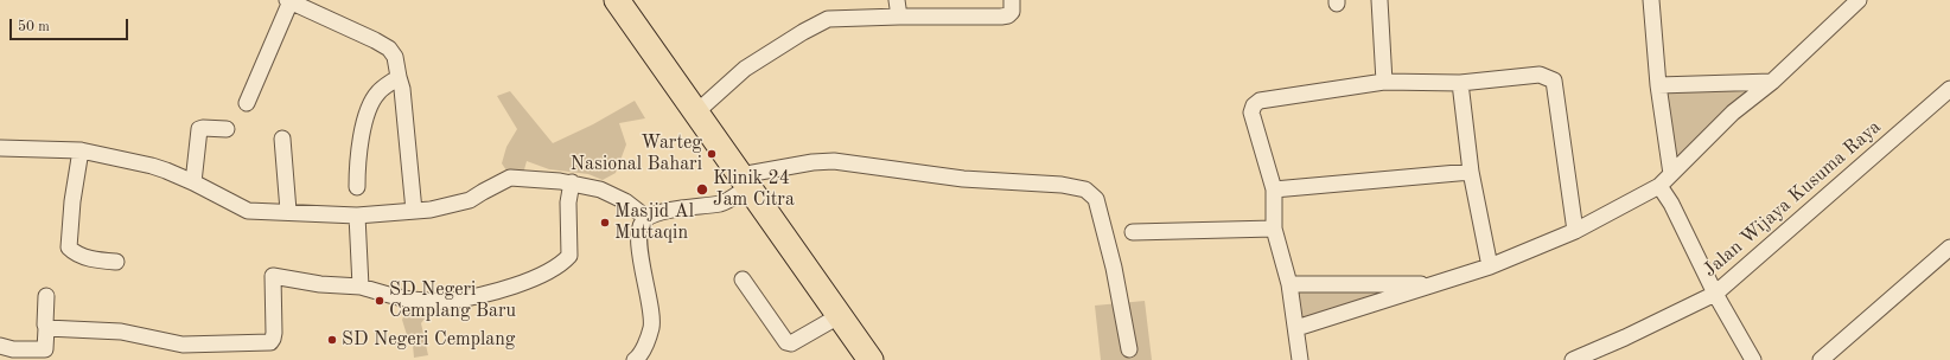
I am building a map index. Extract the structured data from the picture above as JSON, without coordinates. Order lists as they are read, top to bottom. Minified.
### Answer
{"streets":{"street":["Jalan Wijaya Kusuma Raya"]},"places":["Warteg Nasional Bahari","Klinik 24 Jam Citra","Masjid Al Muttaqin","SD Negeri Cemplang Baru","SD Negeri Cemplang"],"scale_bar":"50 m"}
